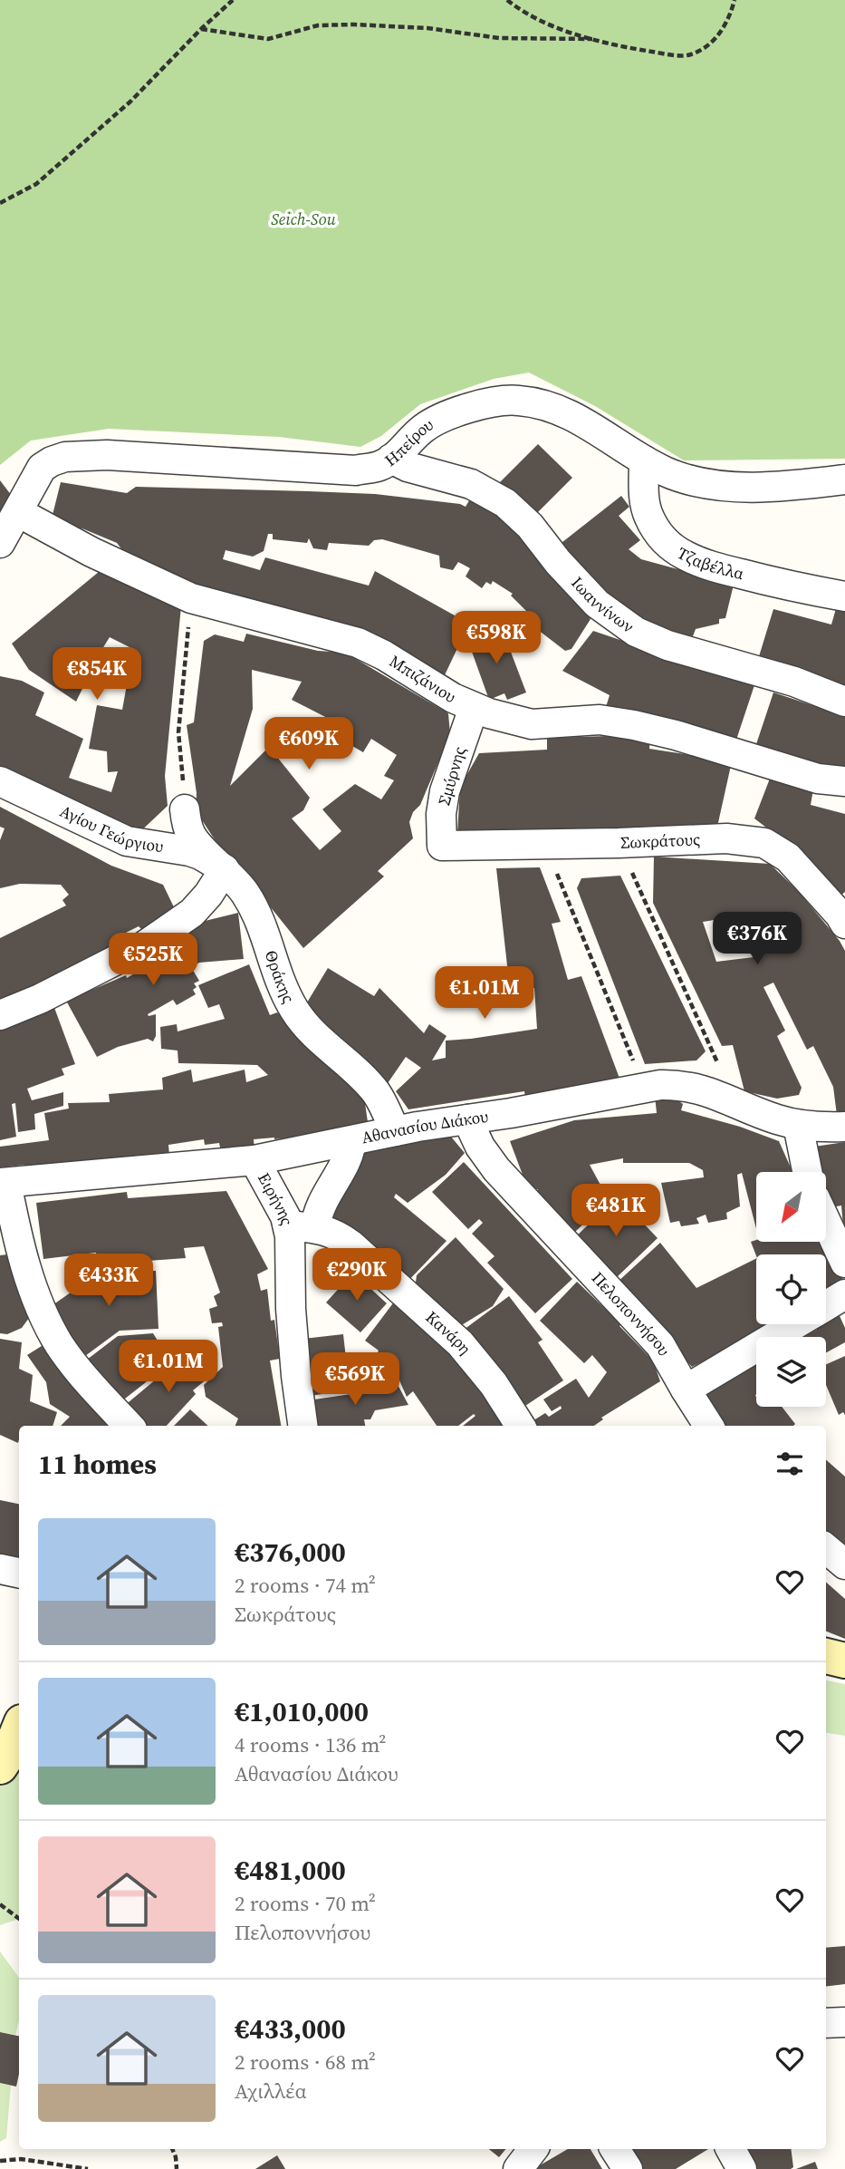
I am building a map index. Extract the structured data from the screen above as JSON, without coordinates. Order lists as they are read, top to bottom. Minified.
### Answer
{"streets":{"street":["Ηπείρου","Τζαβέλλα","Ιωαννίνων","Μπιζάνιου","Σμύρνης","Αγίου Γεώργιου","Σωκράτους","Θράκης","Αθανασίου Διάκου","Ειρήνης","Πελοποννήσου","Κανάρη"]},"crossings":[["Ηπείρου","Τζαβέλλα"],["Ηπείρου","Ιωαννίνων"],["Ηπείρου","Μπιζάνιου"],["Μπιζάνιου","Σμύρνης"],["Σμύρνης","Σωκράτους"],["Αγίου Γεώργιου","Θράκης"],["Θράκης","Αθανασίου Διάκου"],["Αθανασίου Διάκου","Ειρήνης"],["Αθανασίου Διάκου","Πελοποννήσου"],["Ειρήνης","Κανάρη"]],"parks":["Seich-Sou"],"north":"bottom left","page":{"price":["€598K","€854K","€609K","€376K","€525K","€1.01M","€481K","€290K","€433K","€1.01M","€569K"],"heading":"11 homes","list":[{"name":"€376,000","note":"2 rooms · 74 m² · Σωκράτους"},{"name":"€1,010,000","note":"4 rooms · 136 m² · Αθανασίου Διάκου"},{"name":"€481,000","note":"2 rooms · 70 m² · Πελοποννήσου"},{"name":"€433,000","note":"2 rooms · 68 m² · Αχιλλέα"}]}}
